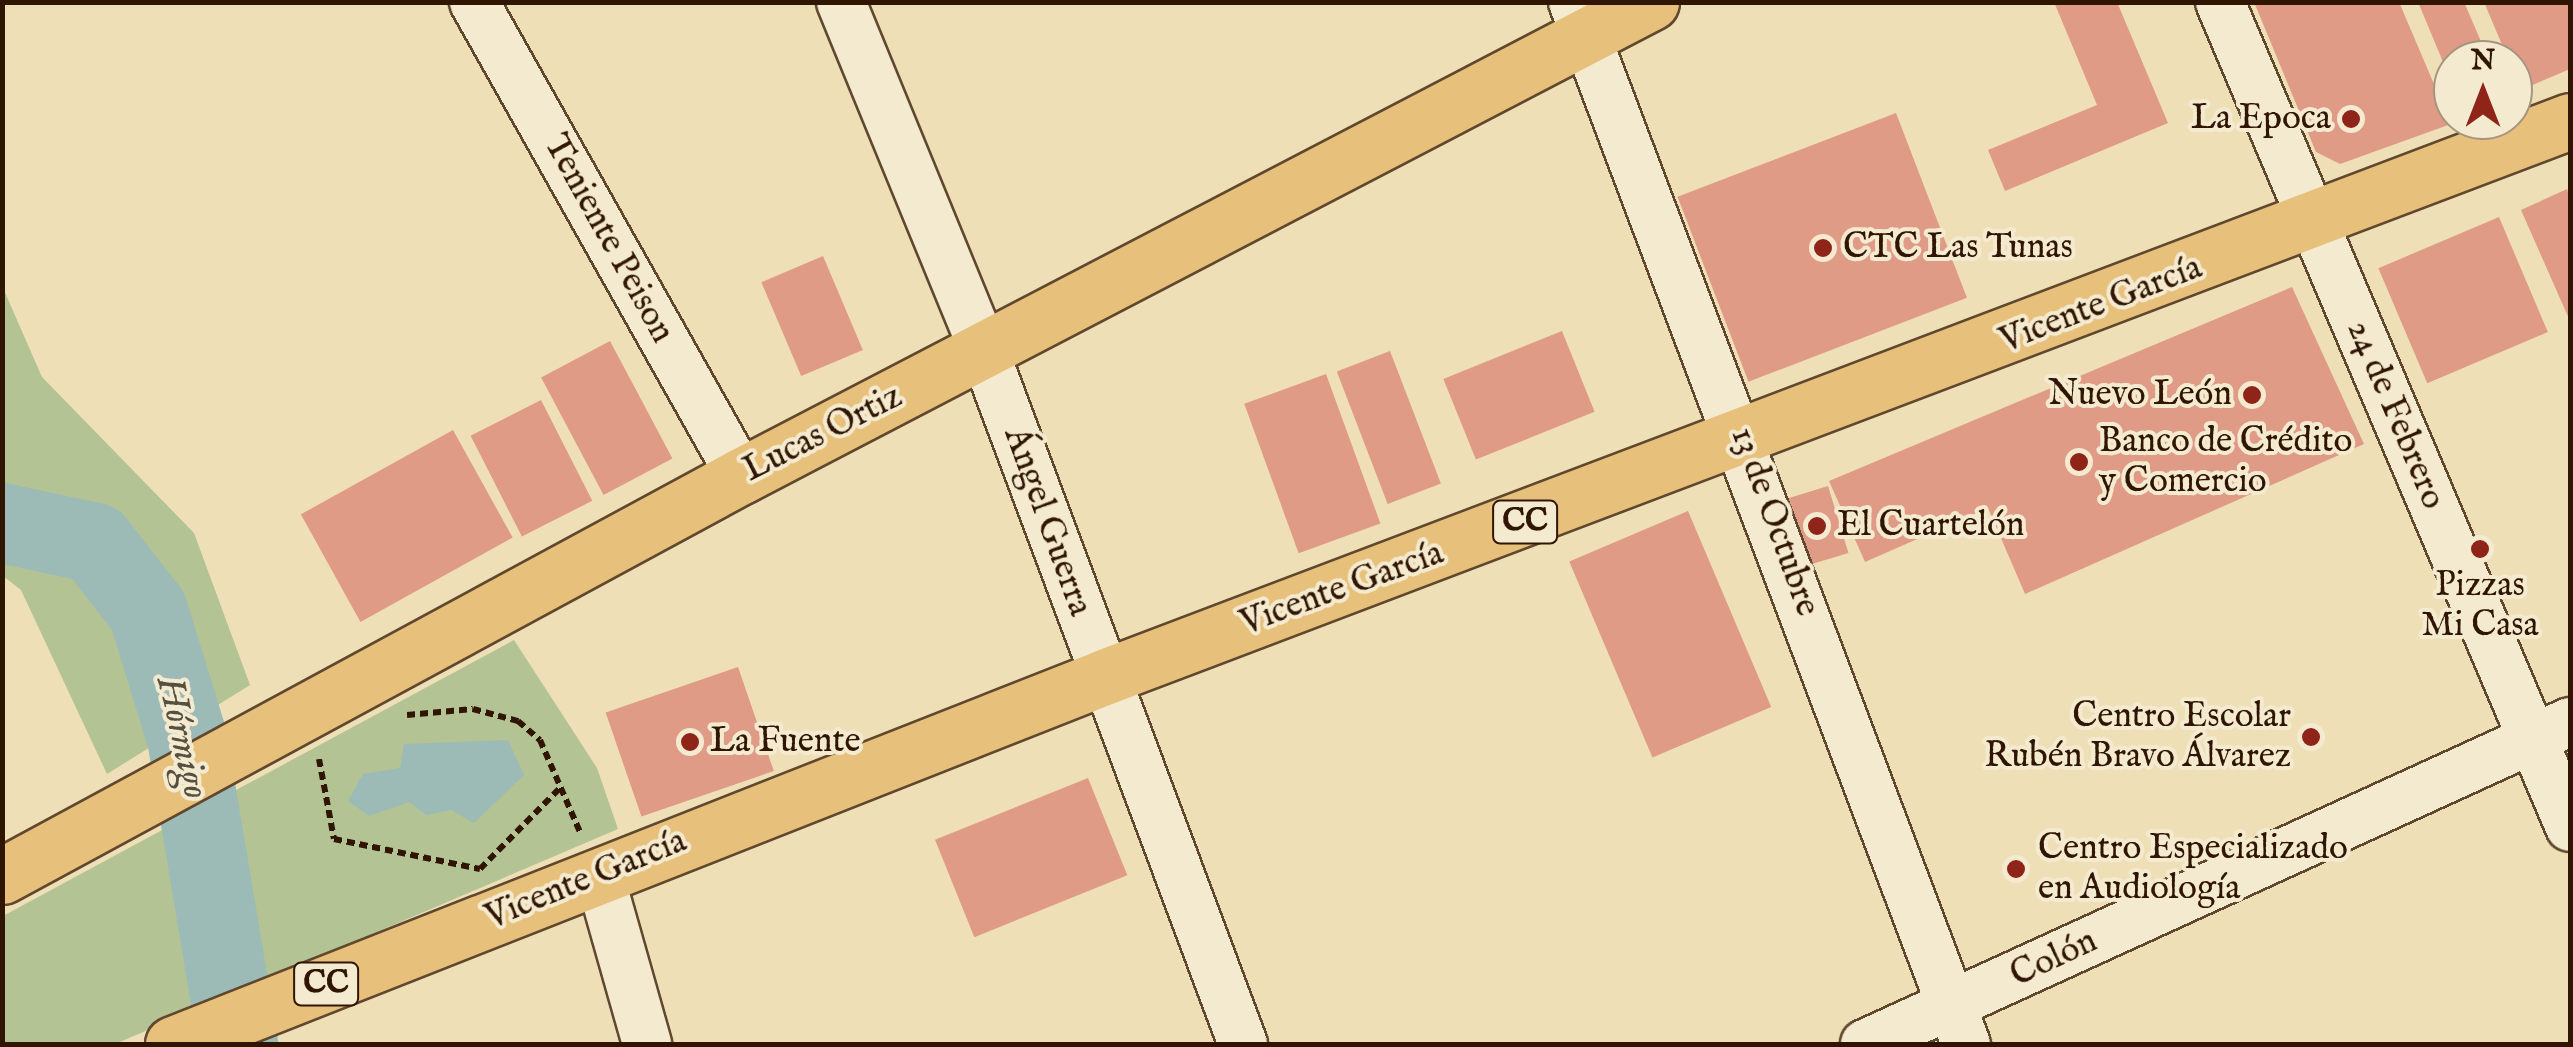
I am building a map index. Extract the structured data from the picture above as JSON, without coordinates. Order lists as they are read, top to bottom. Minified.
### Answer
{"streets":{"main road":["Vicente García","Lucas Ortiz","CC"],"street":["Teniente Peison","24 de Febrero","Ángel Guerra","13 de Octubre","Colón"]},"crossings":[["Teniente Peison","Lucas Ortiz"],["Vicente García","24 de Febrero"],["Vicente García","Ángel Guerra"],["Vicente García","13 de Octubre"],["24 de Febrero","Colón"],["Lucas Ortiz","Ángel Guerra"],["Lucas Ortiz","13 de Octubre"],["13 de Octubre","Colón"]],"water":["Hórmigo"],"places":["La Epoca","CTC Las Tunas","Nuevo León","Banco de Crédito y Comercio","El Cuartelón","Pizzas Mi Casa","Centro Escolar Rubén Bravo Álvarez","La Fuente","Centro Especializado en Audiología"],"north":"top"}
